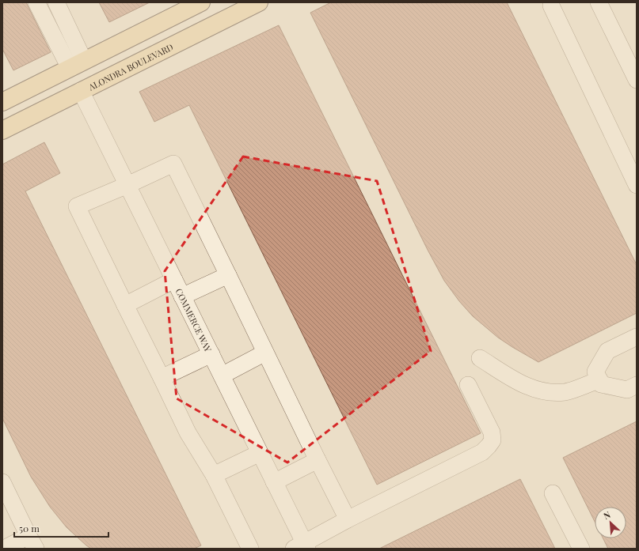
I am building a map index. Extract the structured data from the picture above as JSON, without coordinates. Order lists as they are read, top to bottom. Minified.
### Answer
{"streets":{"main road":["ALONDRA BOULEVARD"],"street":["COMMERCE WAY"]},"crossings":[["ALONDRA BOULEVARD","COMMERCE WAY"]],"scale_bar":"50 m","north":"top left"}
